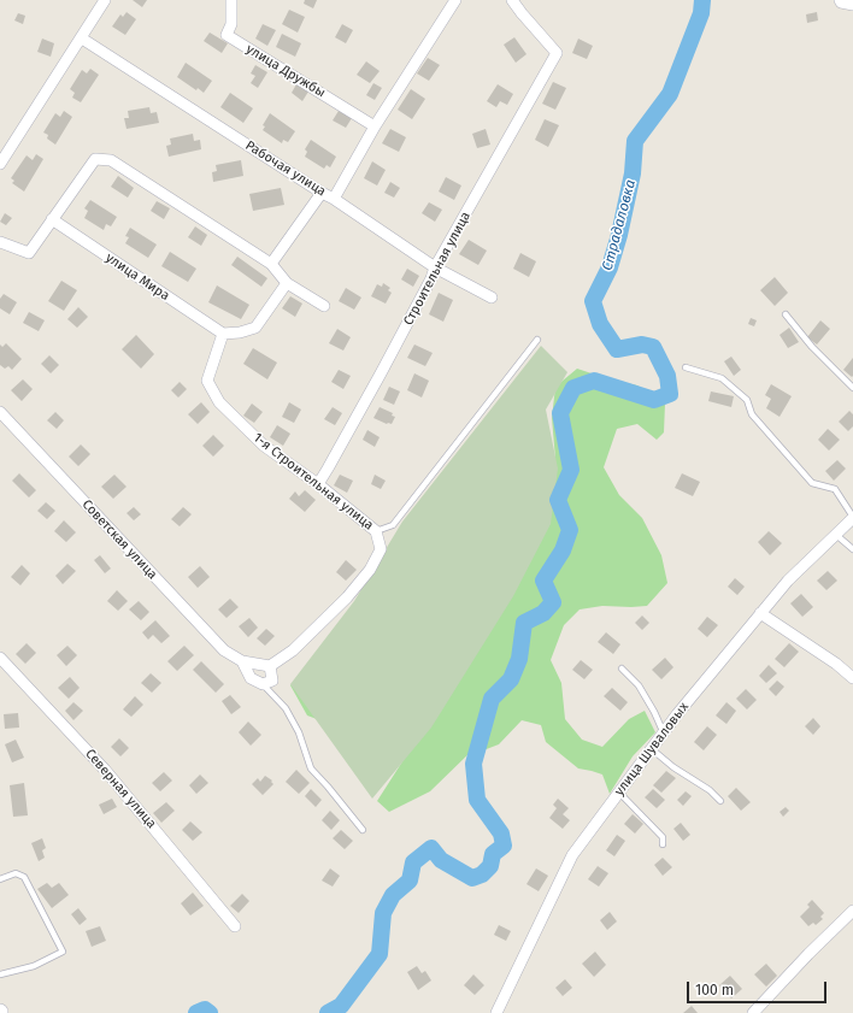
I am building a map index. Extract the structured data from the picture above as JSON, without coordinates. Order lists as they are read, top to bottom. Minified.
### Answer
{"streets":{"street":["улица Дружбы","Рабочая улица","Строительная улица","улица Мира","1-я Строительная улица","Советская улица","улица Шуваловых","Северная улица"]},"crossings":[["Рабочая улица","Строительная улица"],["Строительная улица","1-я Строительная улица"],["улица Мира","1-я Строительная улица"]],"water":["Страдаловка"],"scale_bar":"100 m"}
